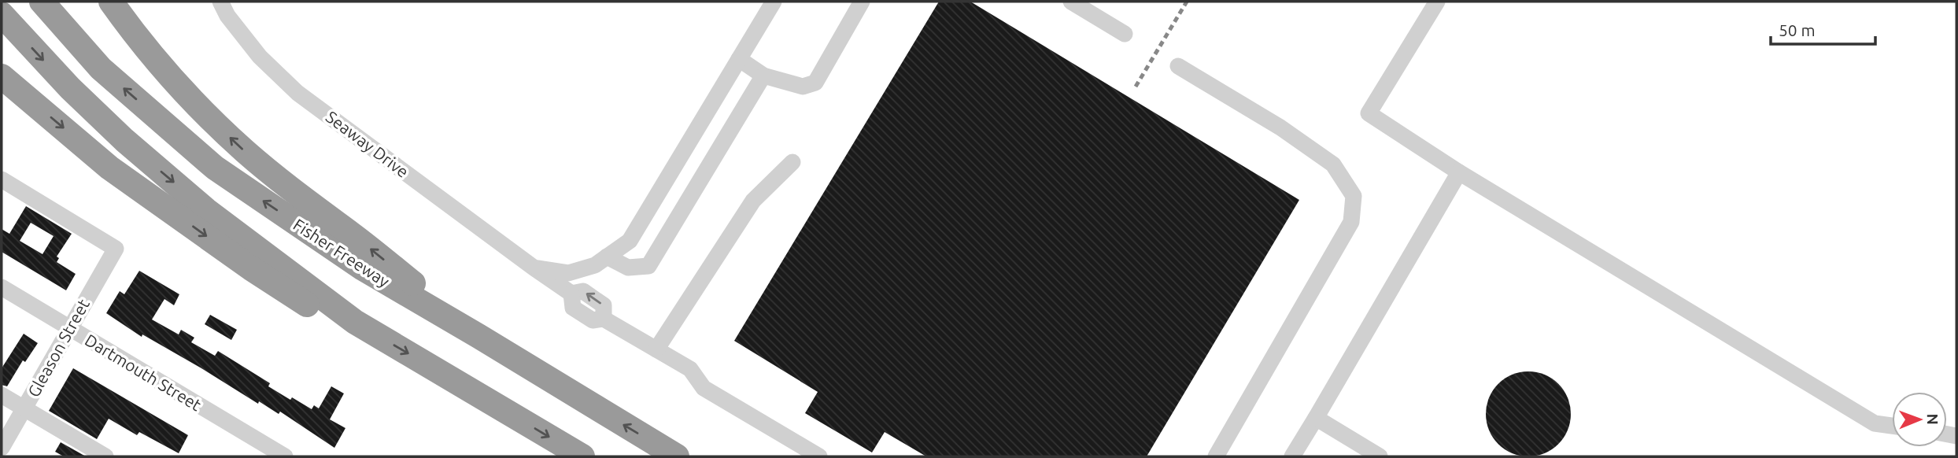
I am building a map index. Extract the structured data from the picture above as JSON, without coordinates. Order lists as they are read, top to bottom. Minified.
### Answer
{"streets":{"highway":["Fisher Freeway"],"street":["Seaway Drive","Gleason Street","Dartmouth Street"]},"crossings":[["Gleason Street","Dartmouth Street"]],"scale_bar":"50 m","north":"right"}
